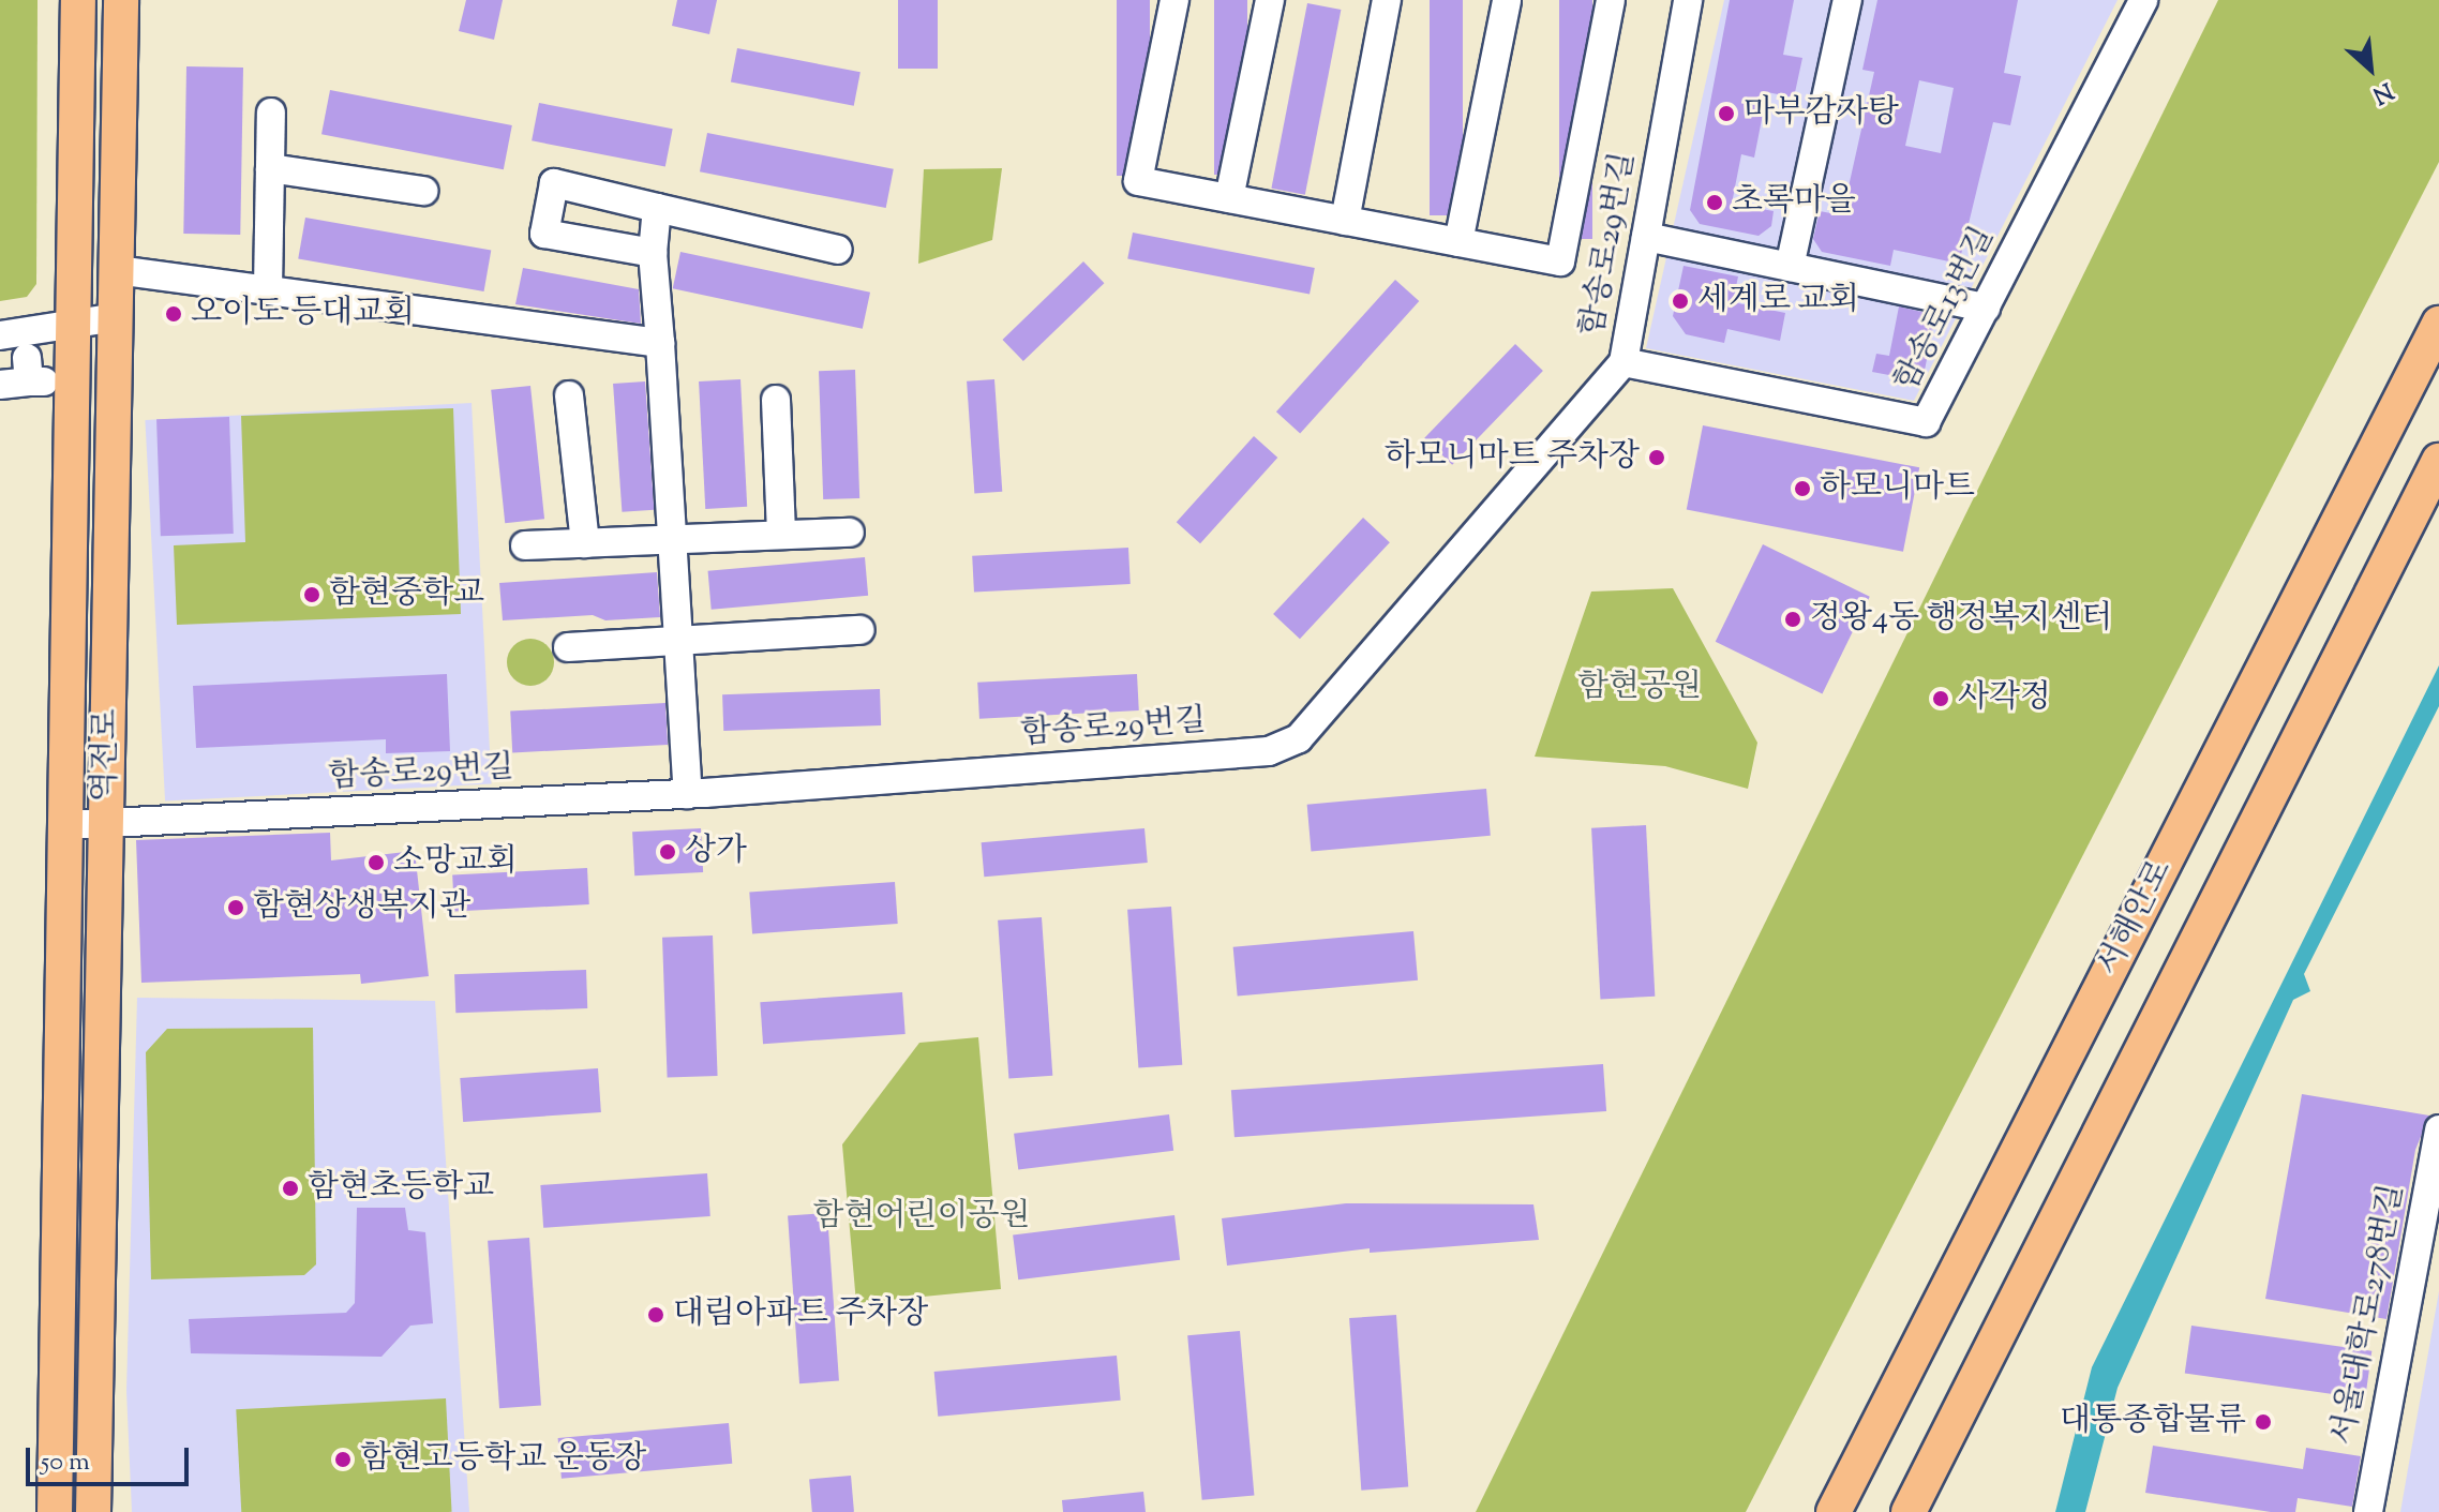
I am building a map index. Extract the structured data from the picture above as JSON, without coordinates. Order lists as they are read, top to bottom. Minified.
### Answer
{"streets":{"main road":["역전로","서해안로"],"street":["함송로29번길","함송로13번길","서울대학로278번길"]},"crossings":[["함송로29번길","함송로13번길"],["함송로29번길","역전로"]],"parks":["함현공원","함현어린이공원"],"places":["마부감자탕","초록마을","세계로 교회","오이도 등대교회","하모니마트 주차장","하모니마트","함현중학교","정왕4동 행정복지센터","사각정","상가","소망교회","함현상생복지관","함현초등학교","대림아파트 주차장","대통종합물류","함현고등학교 운동장"],"scale_bar":"50 m","north":"bottom right"}
